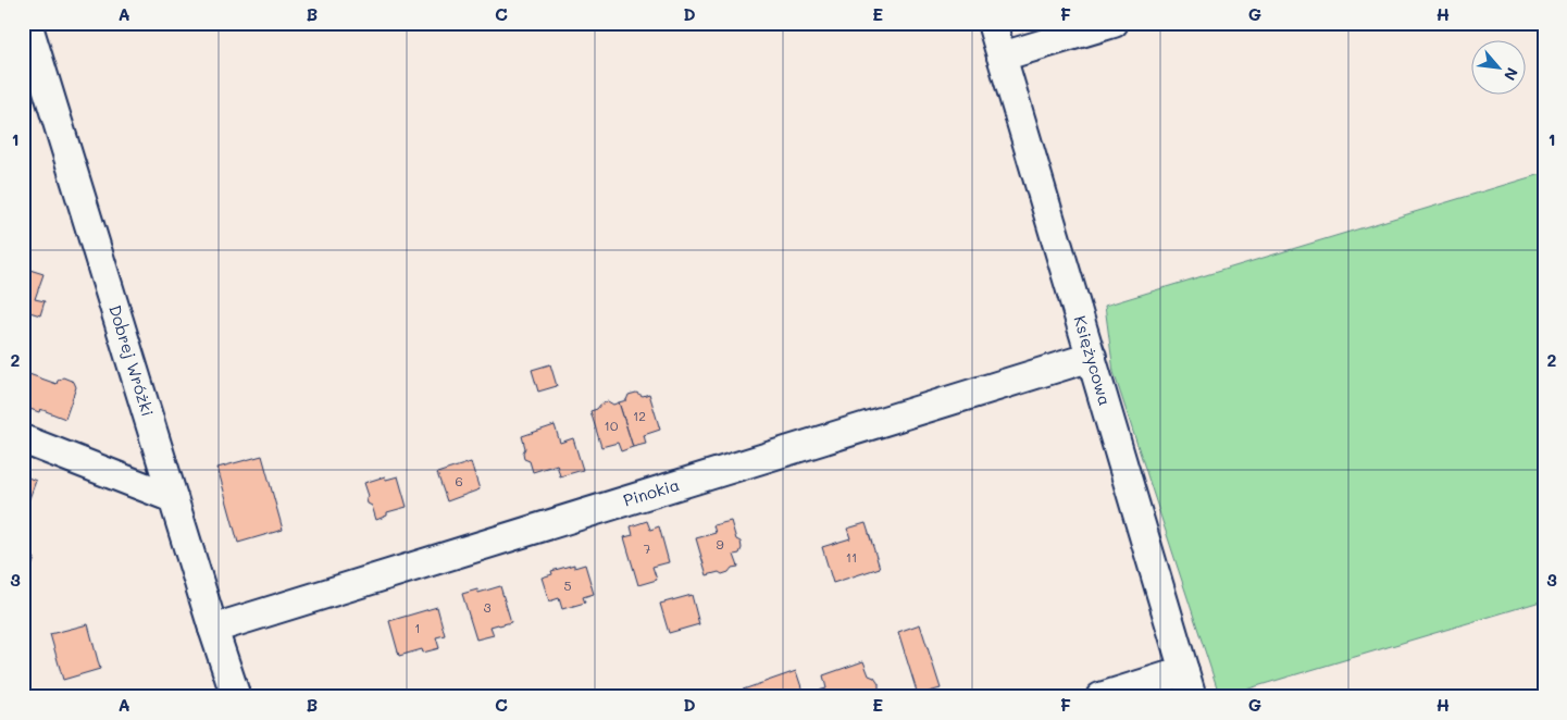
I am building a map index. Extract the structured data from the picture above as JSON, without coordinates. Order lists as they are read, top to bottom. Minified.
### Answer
{"streets":{"street":["Dobrej Wróżki","Księżycowa","Pinokia"]},"crossings":[["Dobrej Wróżki","Pinokia"],["Księżycowa","Pinokia"]],"house_numbers":["12","10","6","9","7","11","5","3","1"],"north":"bottom right","grid":{"columns":["A","B","C","D","E","F","G","H"],"rows":["1","2","3"]}}
